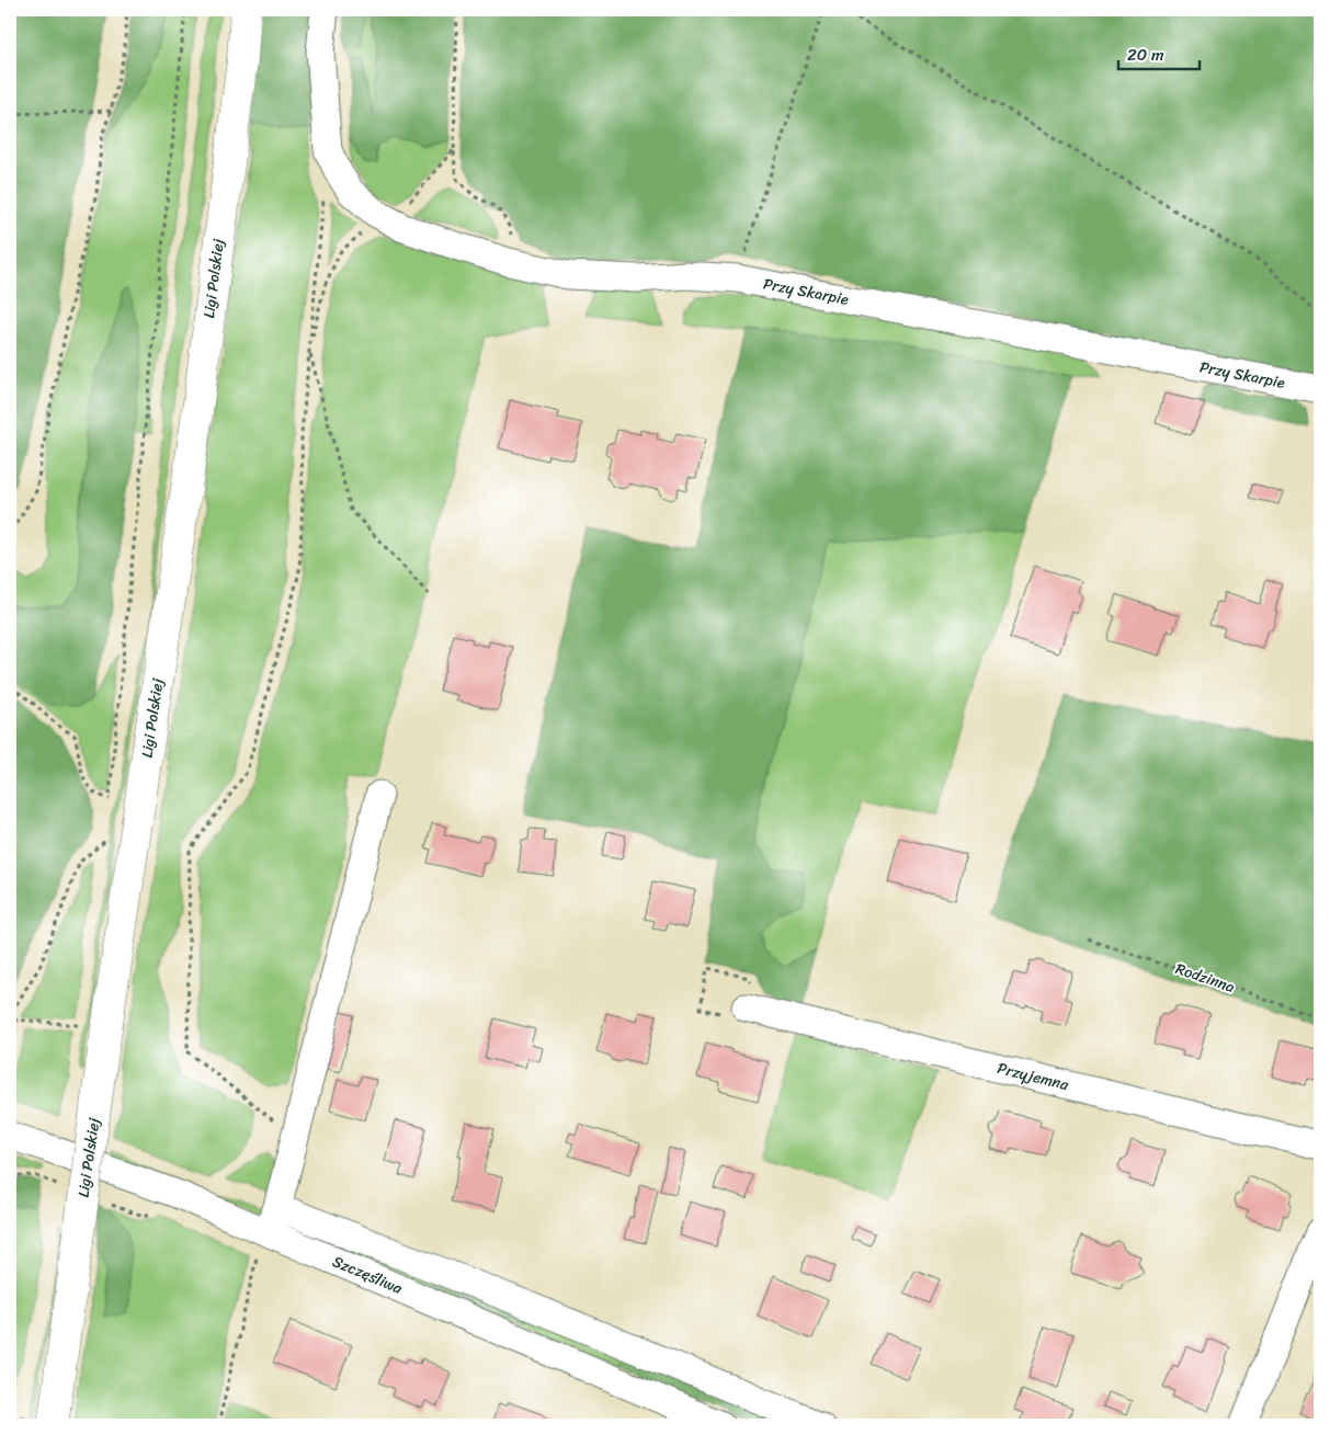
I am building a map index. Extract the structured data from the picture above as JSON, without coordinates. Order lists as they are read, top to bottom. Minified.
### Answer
{"streets":{"main road":["Ligi Polskiej"],"street":["Przy Skarpie","Przyjemna","Szczęśliwa"],"path":["Rodzinna"]},"scale_bar":"20 m"}
